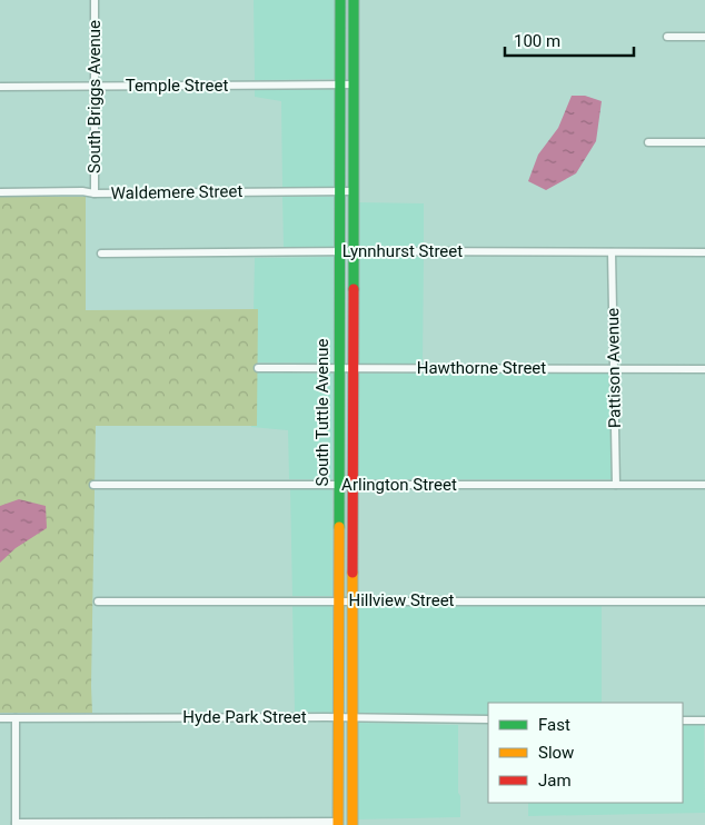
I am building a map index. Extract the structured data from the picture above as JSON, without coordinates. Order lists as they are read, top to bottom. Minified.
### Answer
{"streets":{"main road":["South Tuttle Avenue"],"street":["Temple Street","South Briggs Avenue","Waldemere Street","Lynnhurst Street","Hawthorne Street","Pattison Avenue","Arlington Street","Hillview Street","Hyde Park Street"]},"crossings":[["Temple Street","South Briggs Avenue"],["Temple Street","South Tuttle Avenue"],["South Briggs Avenue","Waldemere Street"],["Waldemere Street","South Tuttle Avenue"],["Lynnhurst Street","Pattison Avenue"],["Lynnhurst Street","South Tuttle Avenue"],["Hawthorne Street","Pattison Avenue"],["Hawthorne Street","South Tuttle Avenue"],["Pattison Avenue","Arlington Street"],["South Tuttle Avenue","Arlington Street"],["South Tuttle Avenue","Hillview Street"],["South Tuttle Avenue","Hyde Park Street"]],"legend":["Fast","Slow","Jam"],"scale_bar":"100 m"}
